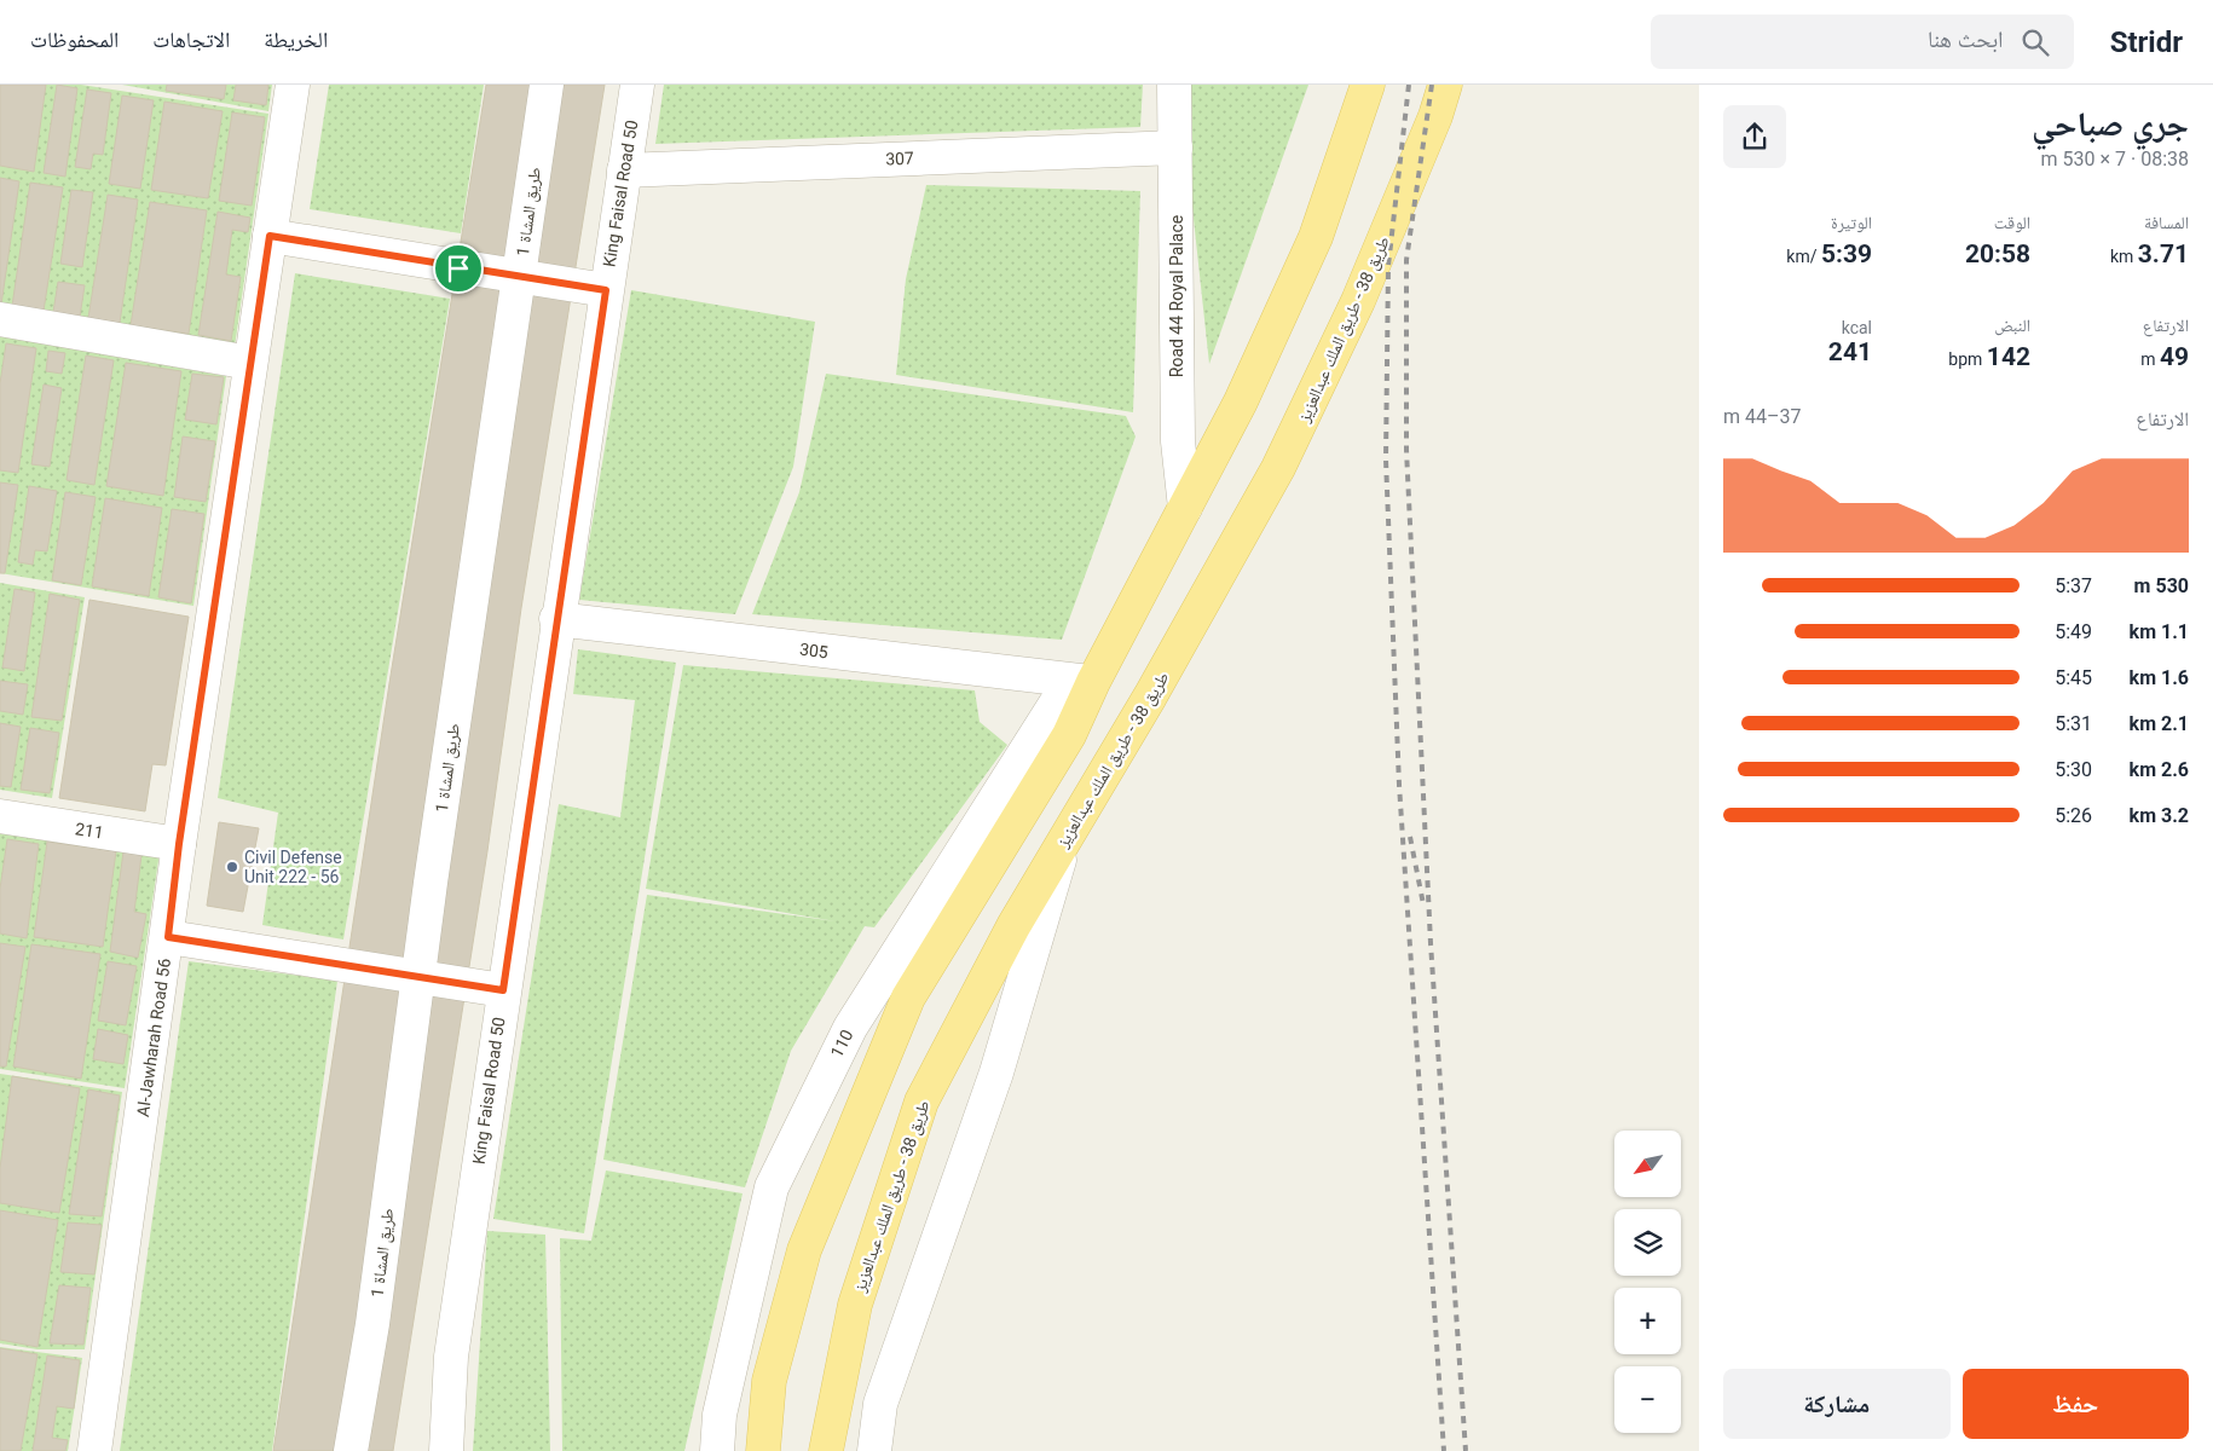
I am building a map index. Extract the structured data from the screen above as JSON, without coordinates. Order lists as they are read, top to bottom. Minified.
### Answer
{"streets":{"main road":["طريق 38 - طريق الملك عبدالعزيز"],"street":["307","King Faisal Road 50","طريق المشاة 1","Road 44 Royal Palace","305","211","Al-Jawharah Road 56","110"]},"crossings":[["307","King Faisal Road 50"],["307","Road 44 Royal Palace"],["King Faisal Road 50","305"],["305","110"],["211","Al-Jawharah Road 56"]],"places":["Civil Defense Unit 222 - 56"],"north":"bottom left","page":{"header":"Stridr","search":"ابحث هنا","nav":["الخريطة","الاتجاهات","المحفوظات"],"heading":["جري صباحي","08:38 · 7 × 530 m"],"stats":[["المسافة","3.71 km"],["الوقت","20:58"],["الوتيرة","5:39 /km"],["الارتفاع","49 m"],["النبض","142 bpm"],["kcal","241"]],"chart":["الارتفاع","37–44 m"],"list":[{"name":"530 m","note":"5:37"},{"name":"1.1 km","note":"5:49"},{"name":"1.6 km","note":"5:45"},{"name":"2.1 km","note":"5:31"},{"name":"2.6 km","note":"5:30"},{"name":"3.2 km","note":"5:26"}],"map_buttons":["+","−"],"buttons":["حفظ","مشاركة"]}}
